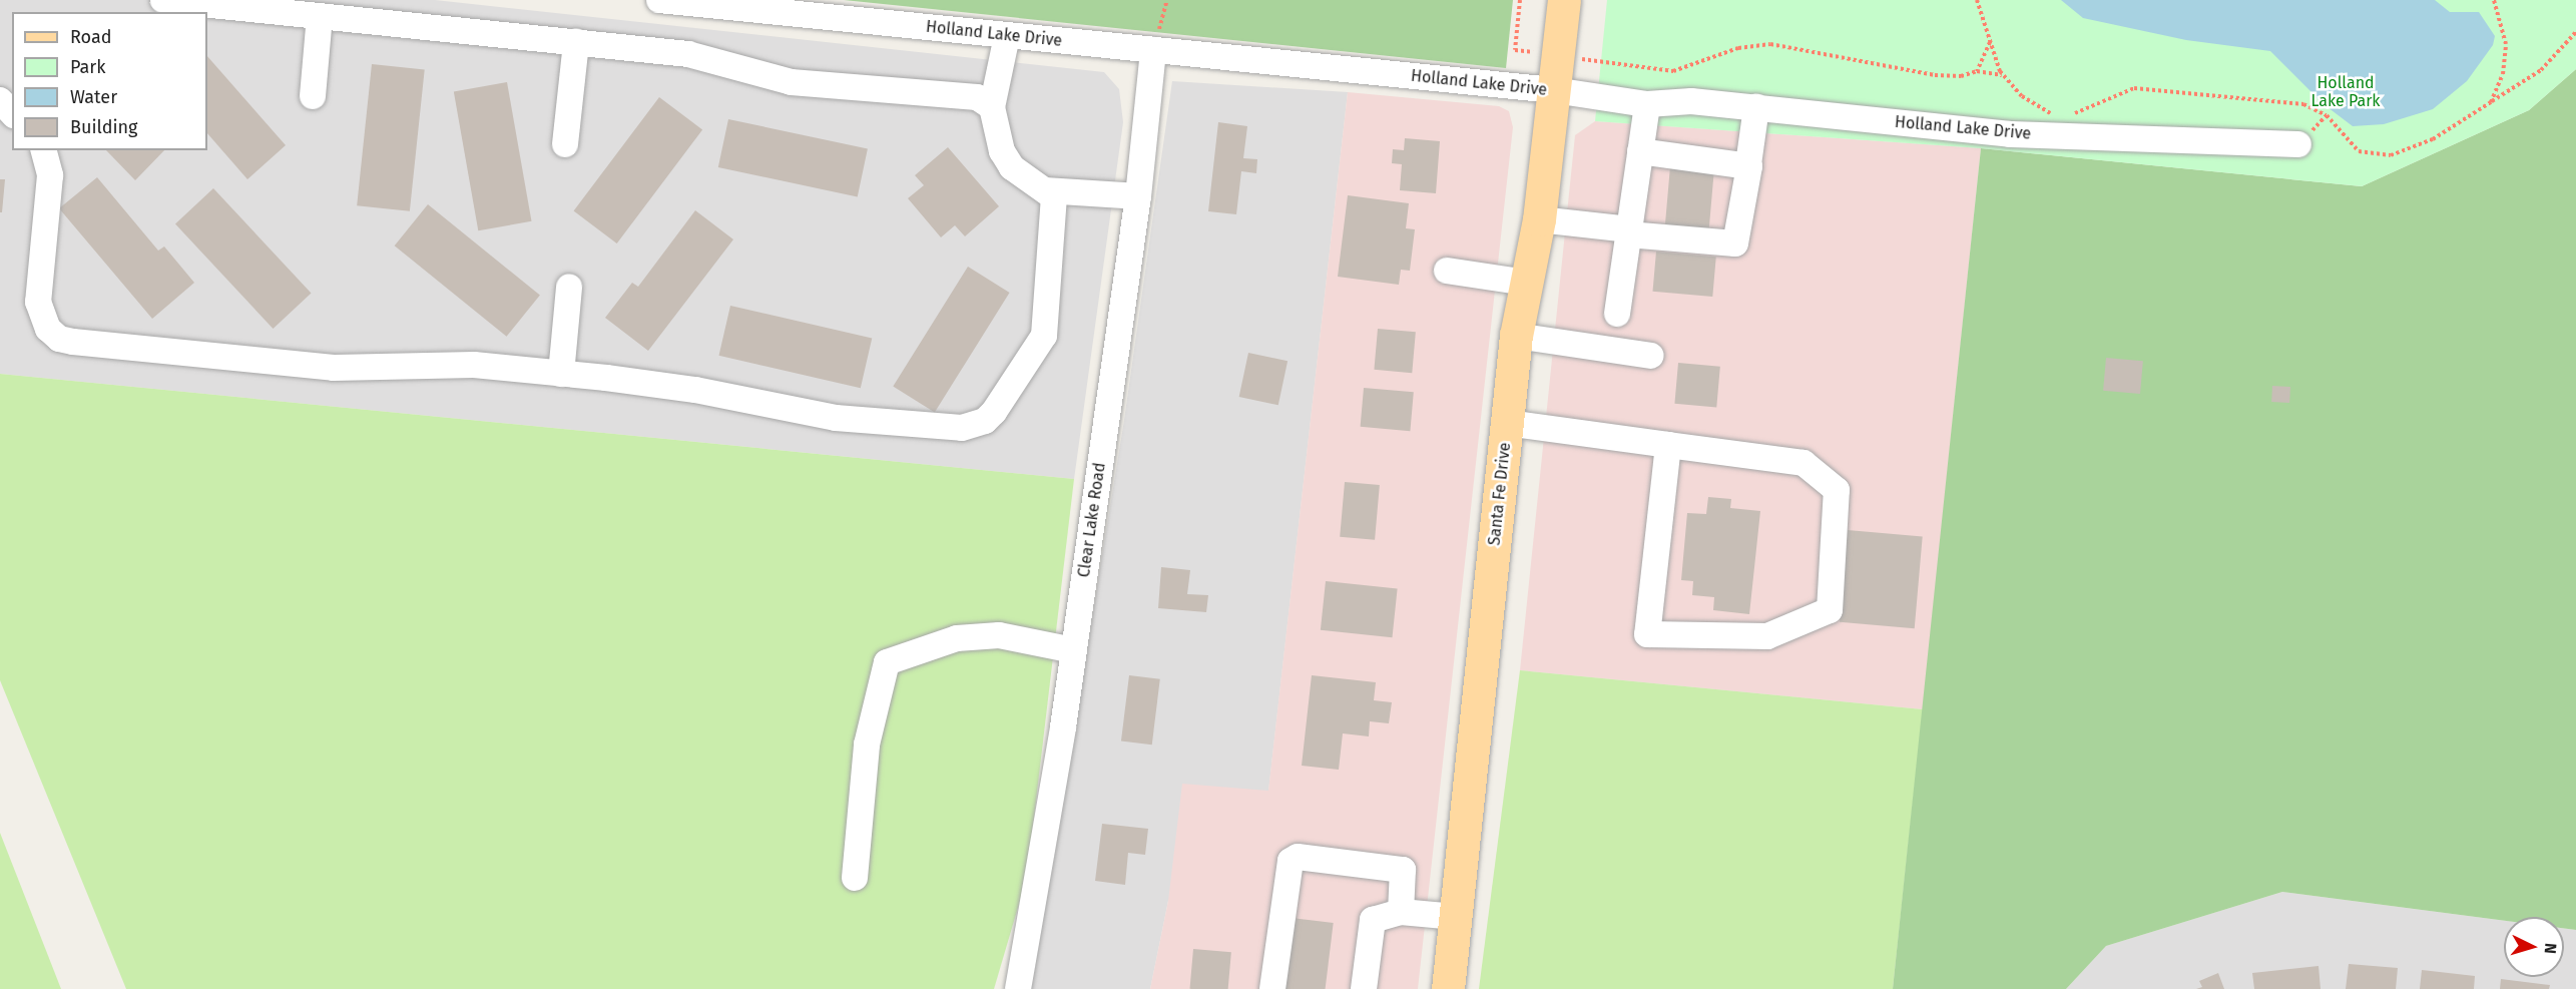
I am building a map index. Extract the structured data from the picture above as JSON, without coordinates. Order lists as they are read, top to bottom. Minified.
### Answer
{"streets":{"main road":["Santa Fe Drive"],"street":["Holland Lake Drive","Clear Lake Road"]},"crossings":[["Holland Lake Drive","Santa Fe Drive"],["Holland Lake Drive","Clear Lake Road"]],"parks":["Holland Lake Park"],"legend":["Road","Park","Water","Building"],"north":"right"}
